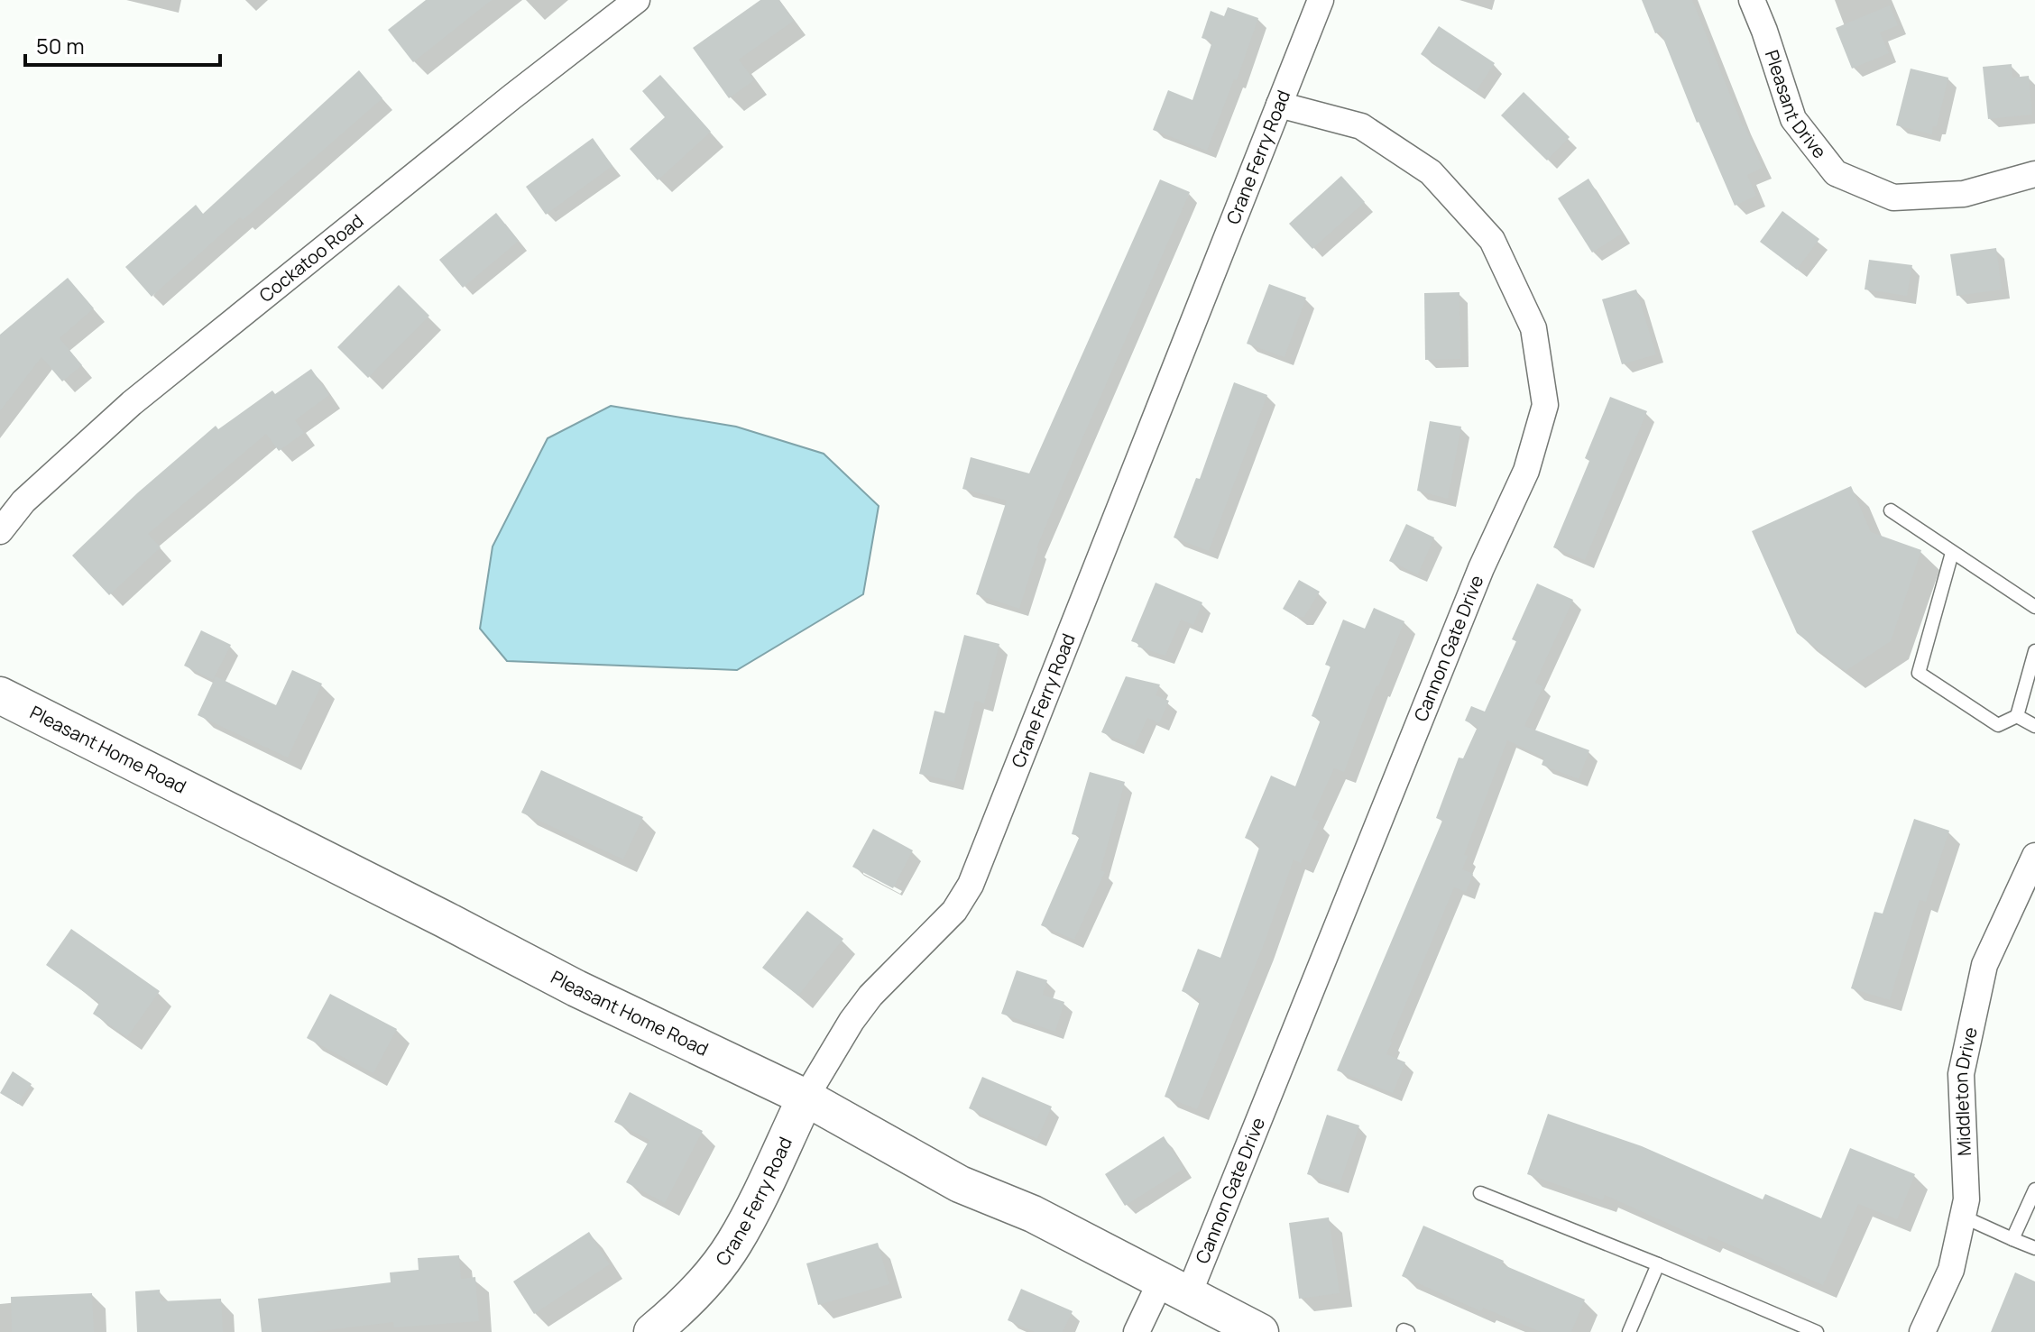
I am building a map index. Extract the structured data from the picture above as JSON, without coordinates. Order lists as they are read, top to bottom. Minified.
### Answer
{"streets":{"main road":["Crane Ferry Road","Pleasant Home Road"],"street":["Pleasant Drive","Cockatoo Road","Cannon Gate Drive","Middleton Drive"]},"crossings":[["Crane Ferry Road","Cannon Gate Drive"],["Crane Ferry Road","Pleasant Home Road"],["Cannon Gate Drive","Pleasant Home Road"]],"scale_bar":"50 m"}
